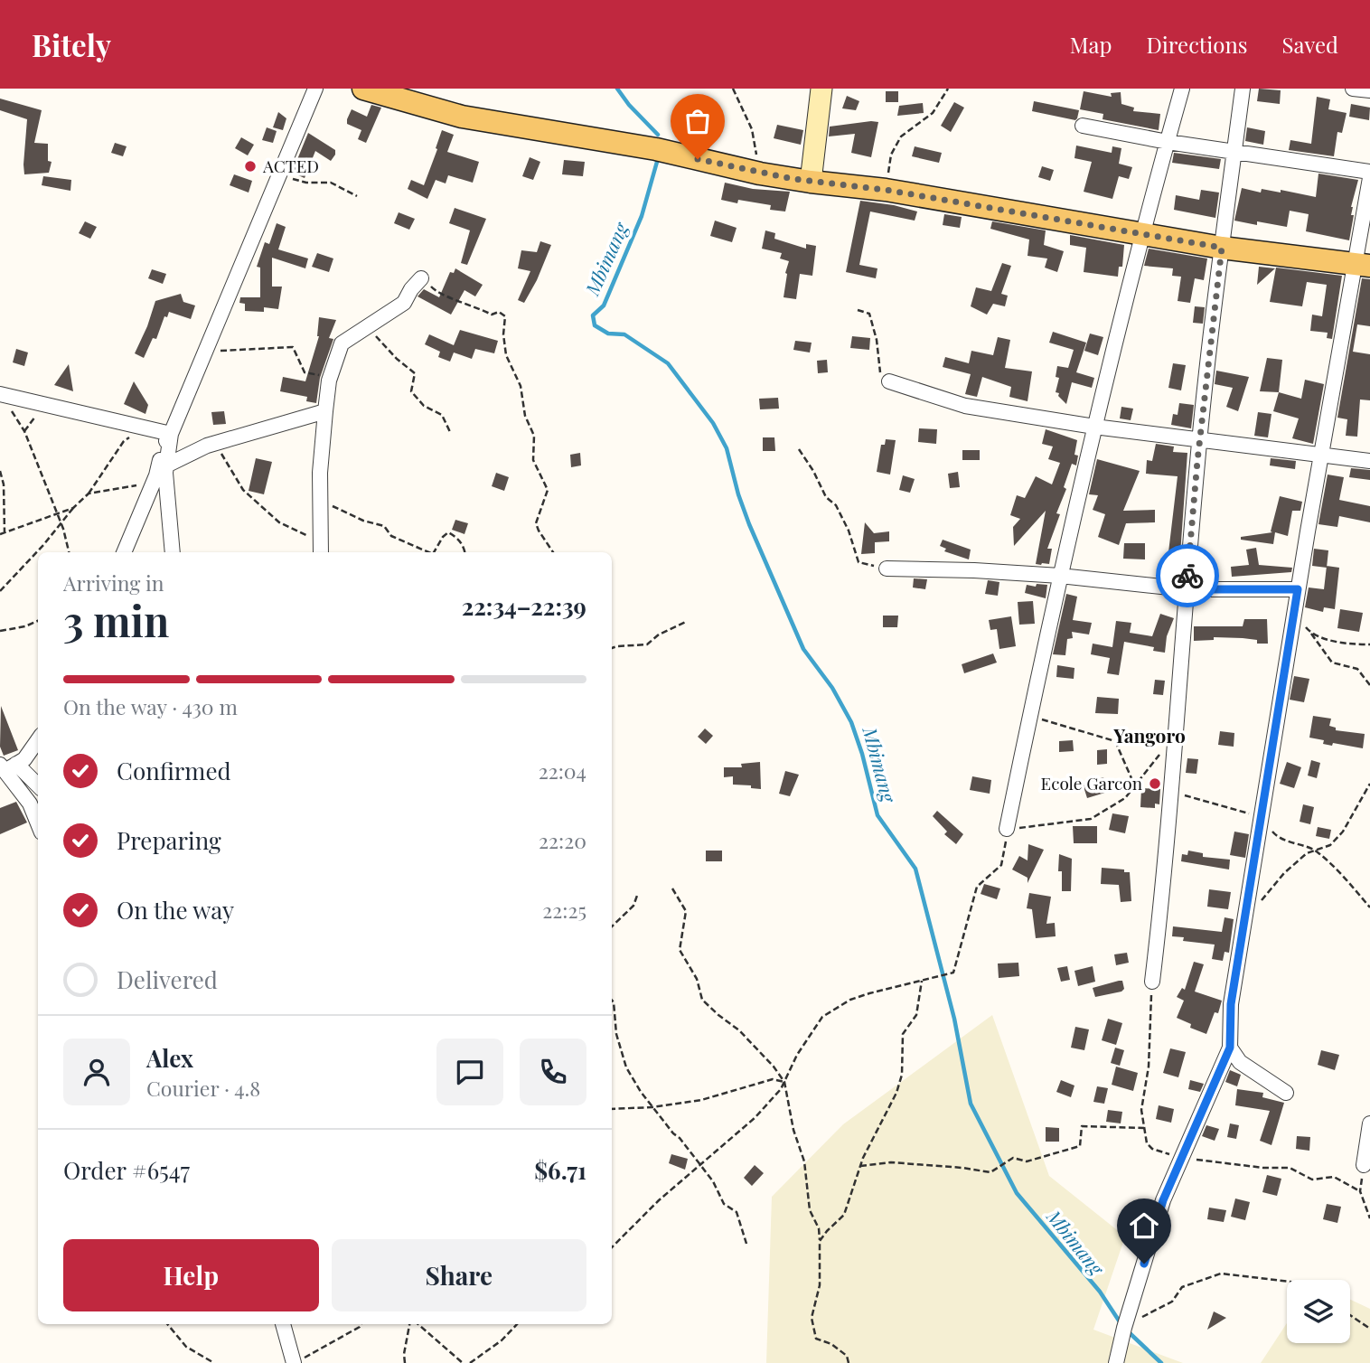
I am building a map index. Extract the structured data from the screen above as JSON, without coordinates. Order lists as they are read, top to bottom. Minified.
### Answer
{"districts":["Yangoro"],"water":["Mbimang"],"places":["ACTED","Ecole Garcon"],"page":{"header":"Bitely","nav":["Map","Directions","Saved"],"heading":["3 min","Arriving in","22:34–22:39"],"panel":["Alex","Courier · 4.8","Order #6547","$6.71"],"bar":"On the way · 430 m","list":[["Confirmed","22:04"],["Preparing","22:20"],["On the way","22:25"],"Delivered"],"buttons":["Help","Share"]}}
